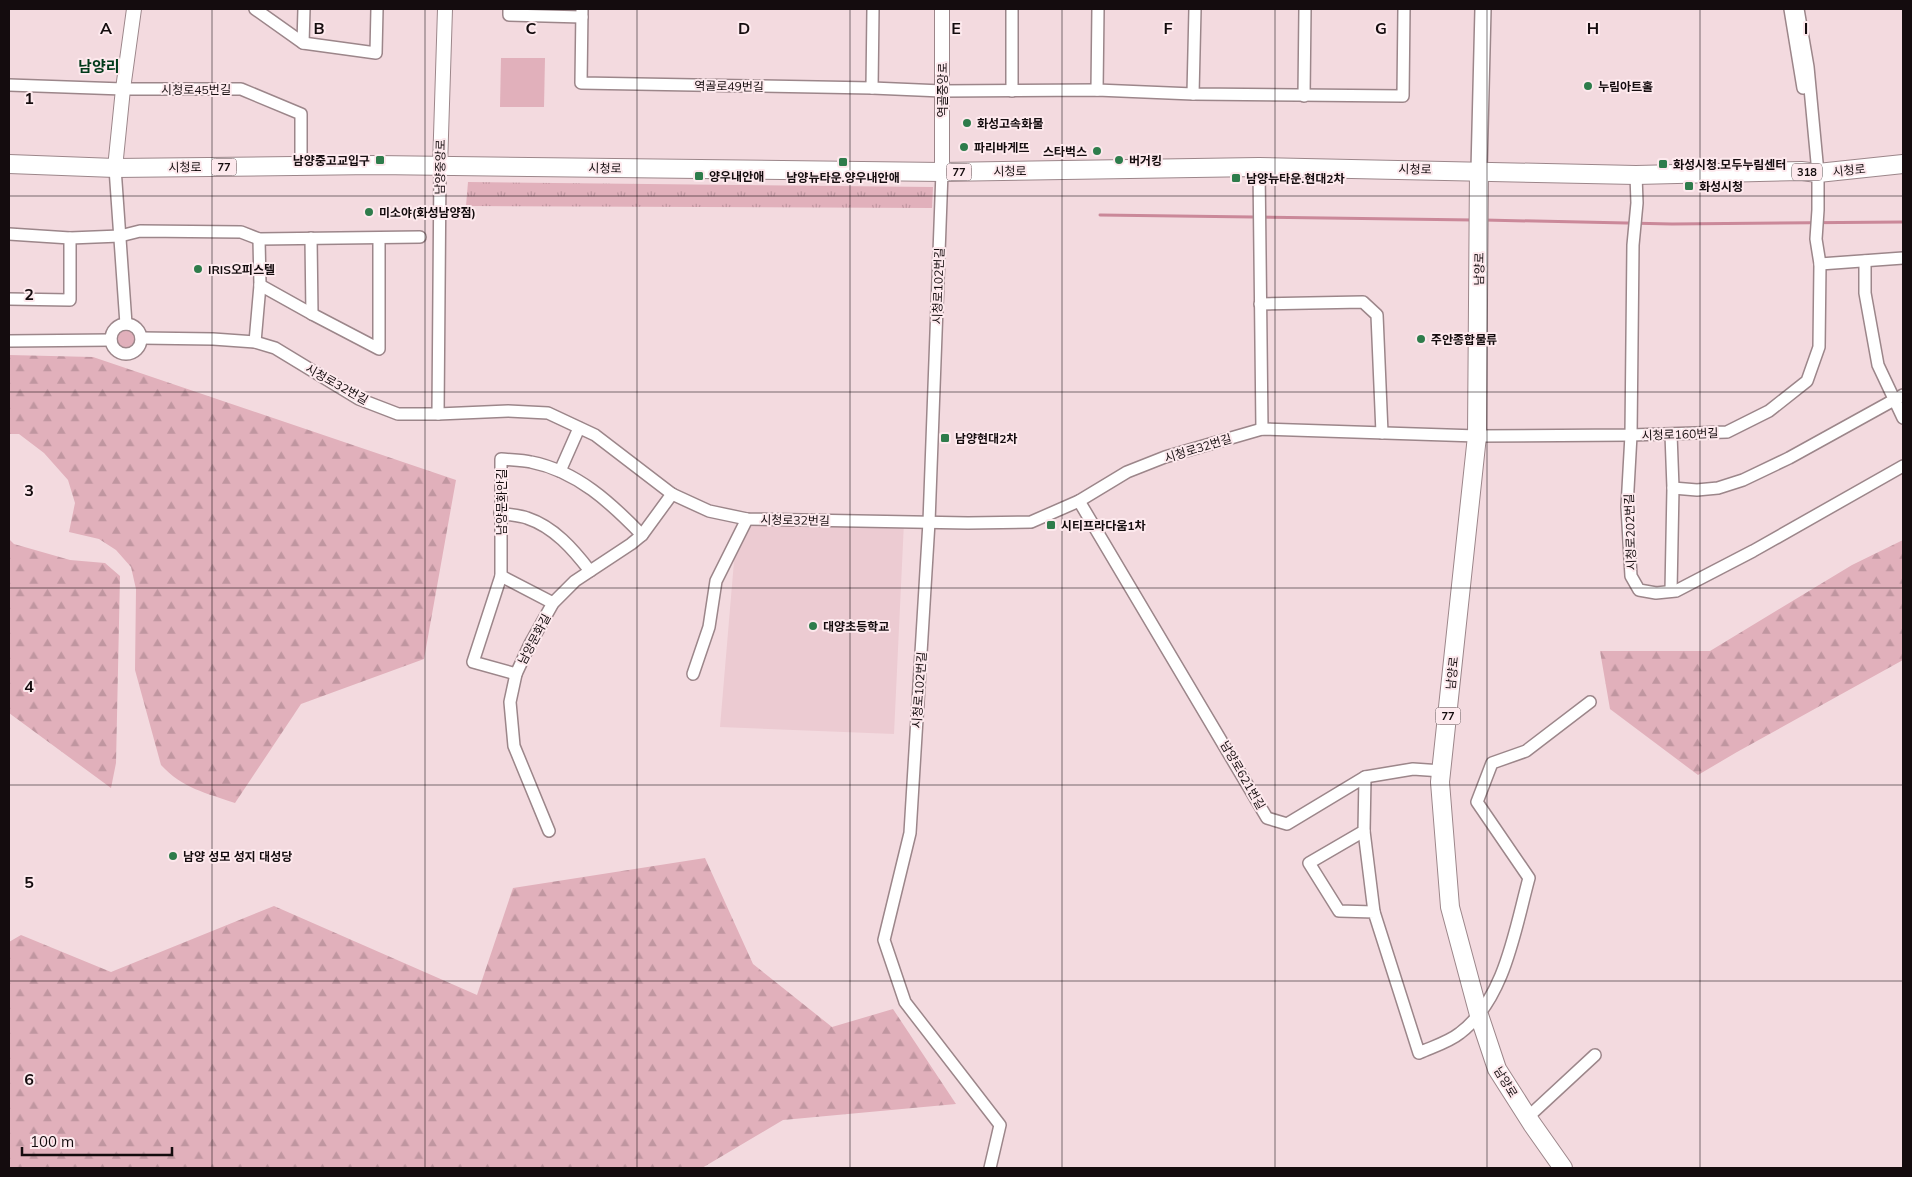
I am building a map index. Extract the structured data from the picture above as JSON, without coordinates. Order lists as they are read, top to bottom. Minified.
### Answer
{"streets":{"main road":["시청로","77","318","남양로"],"street":["역골로49번길","시청로45번길","역골중앙로","남양중앙로","시청로102번길","시청로32번길","시청로160번길","남양문화안길","시청로202번길","남양문화길","남양로621번길"]},"crossings":[["시청로45번길","시청로"],["역골중앙로","시청로"],["역골중앙로","시청로102번길"],["시청로","남양중앙로"],["시청로","남양로"],["시청로","시청로102번길"],["시청로","시청로160번길"],["시청로","시청로202번길"],["남양중앙로","시청로32번길"],["남양로","시청로32번길"],["남양로","시청로160번길"],["시청로102번길","시청로32번길"],["시청로32번길","시청로160번길"],["시청로32번길","남양문화길"],["시청로32번길","남양로621번길"],["시청로160번길","시청로202번길"],["남양문화안길","남양문화길"]],"districts":["남양리"],"places":{"other":["누림아트홀","화성고속화물","파리바게뜨","스타벅스","버거킹","미소야(화성남양점)","IRIS오피스텔","주안종합물류","대양초등학교","남양 성모 성지 대성당"],"transit":["남양중고교입구","남양뉴타운.양우내안애","화성시청.모두누림센터","양우내안애","남양뉴타운.현대2차","화성시청","남양현대2차","시티프라다움1차"]},"scale_bar":"100 m","grid":{"columns":["A","B","C","D","E","F","G","H","I"],"rows":["1","2","3","4","5","6"]}}
